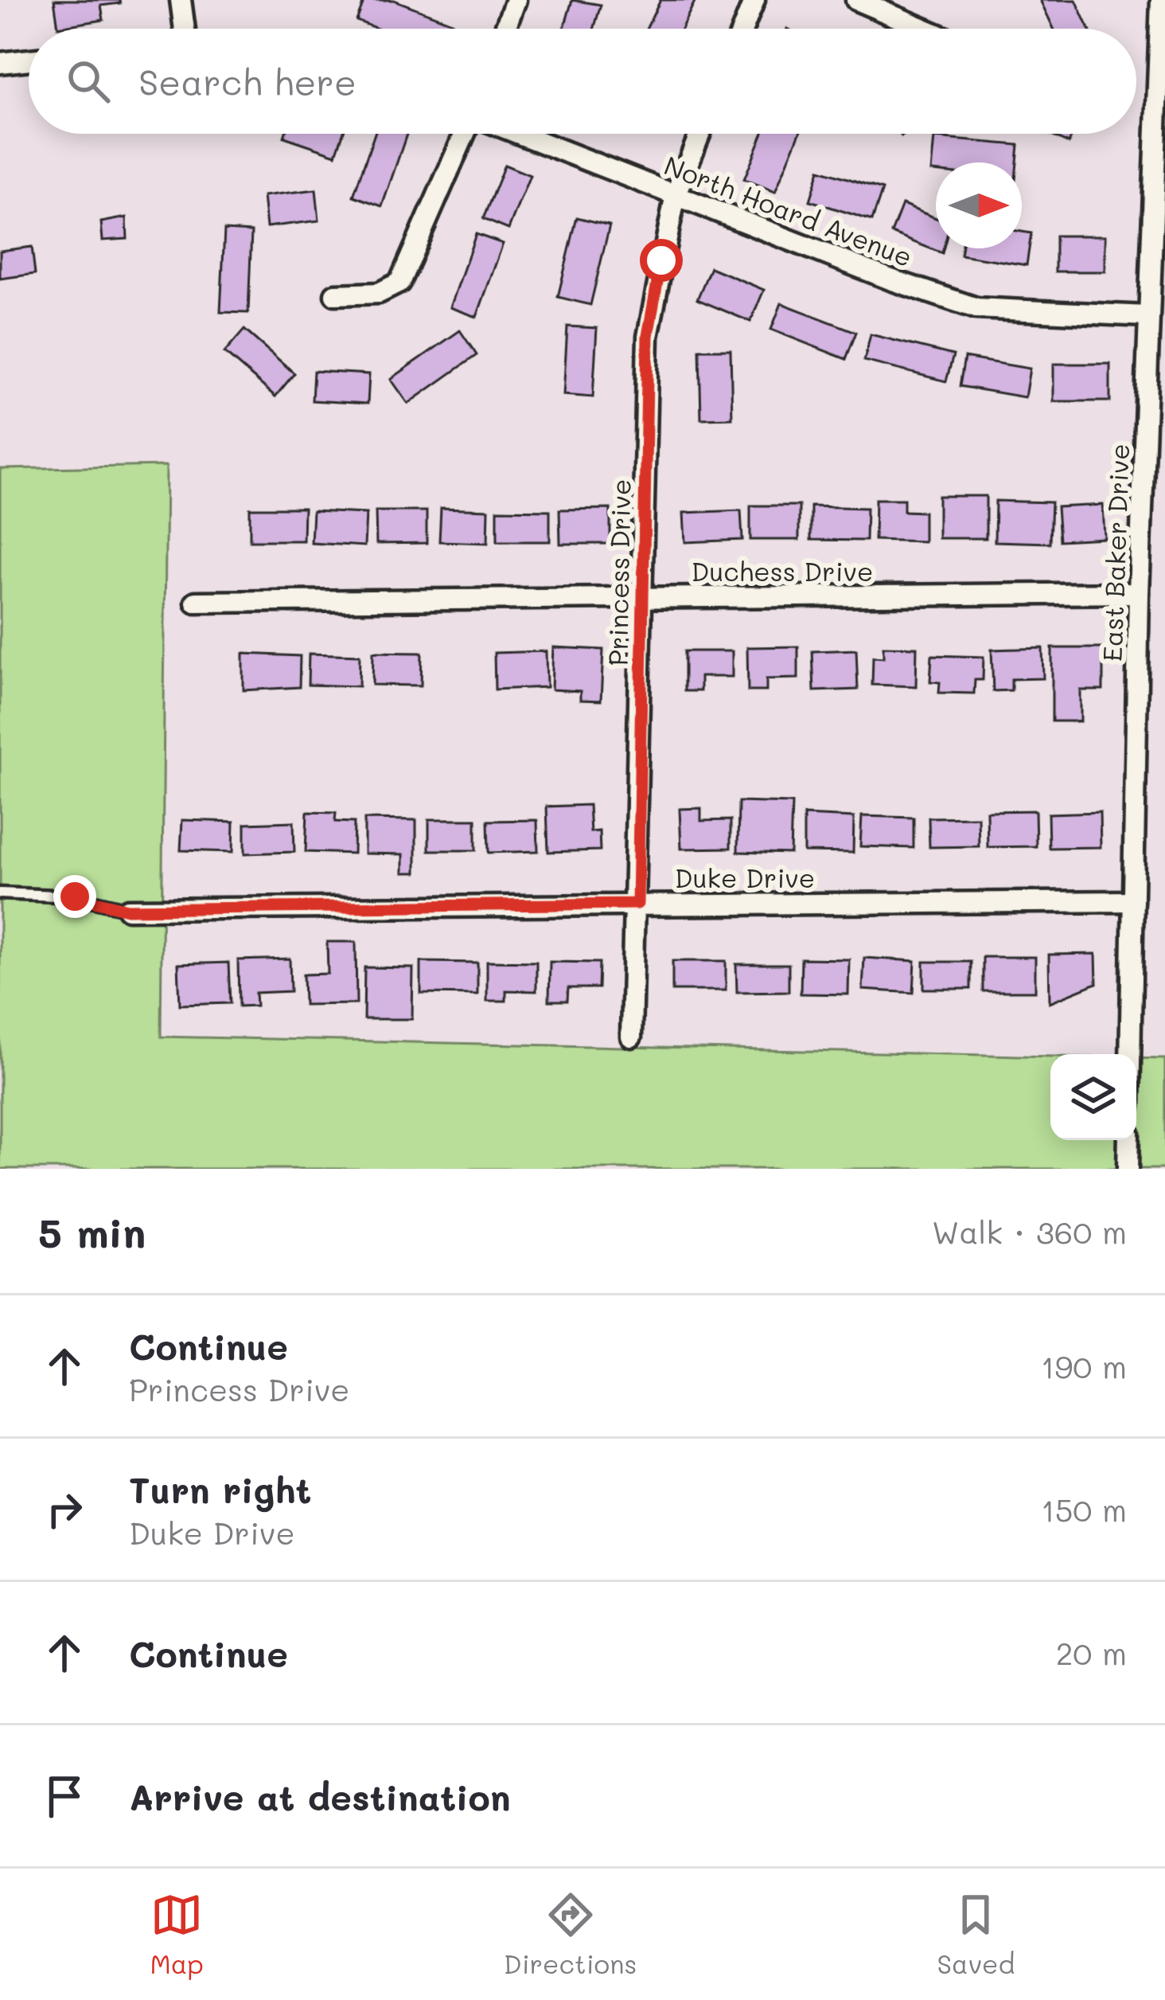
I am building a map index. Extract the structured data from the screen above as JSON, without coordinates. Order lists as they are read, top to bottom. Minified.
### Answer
{"streets":{"street":["North Hoard Avenue","East Baker Drive","Duchess Drive","Princess Drive","Duke Drive"]},"crossings":[["North Hoard Avenue","East Baker Drive"],["North Hoard Avenue","Princess Drive"],["East Baker Drive","Duchess Drive"],["East Baker Drive","Duke Drive"],["Duchess Drive","Princess Drive"],["Princess Drive","Duke Drive"]],"north":"right","page":{"search":"Search here","heading":["5 min","Walk · 360 m"],"list":[["Continue","Princess Drive","190 m"],["Turn right","Duke Drive","150 m"],["Continue","20 m"],"Arrive at destination"],"nav":["Map","Directions","Saved"]}}
